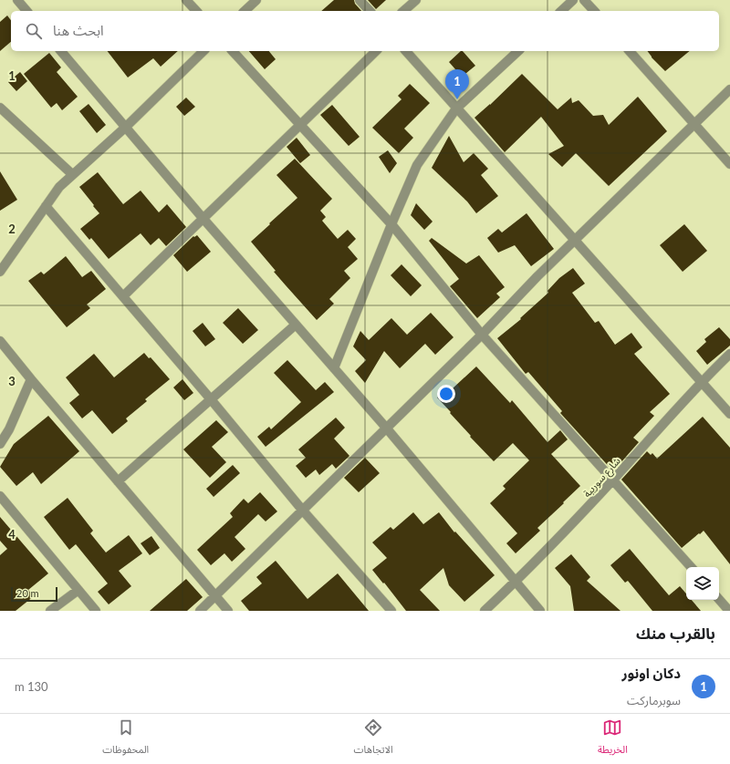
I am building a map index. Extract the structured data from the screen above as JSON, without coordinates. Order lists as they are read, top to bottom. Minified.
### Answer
{"streets":{"street":["شارع سوريبة"]},"scale_bar":"20 m","page":{"search":"ابحث هنا","pins":"1","scale":"20 m","heading":"بالقرب منك","list":[{"mark":"1","name":"دكان اونور","note":"سوبرماركت","value":"130 m"}],"nav":["الخريطة","الاتجاهات","المحفوظات"]},"grid":{"rows":["1","2","3","4"]}}
